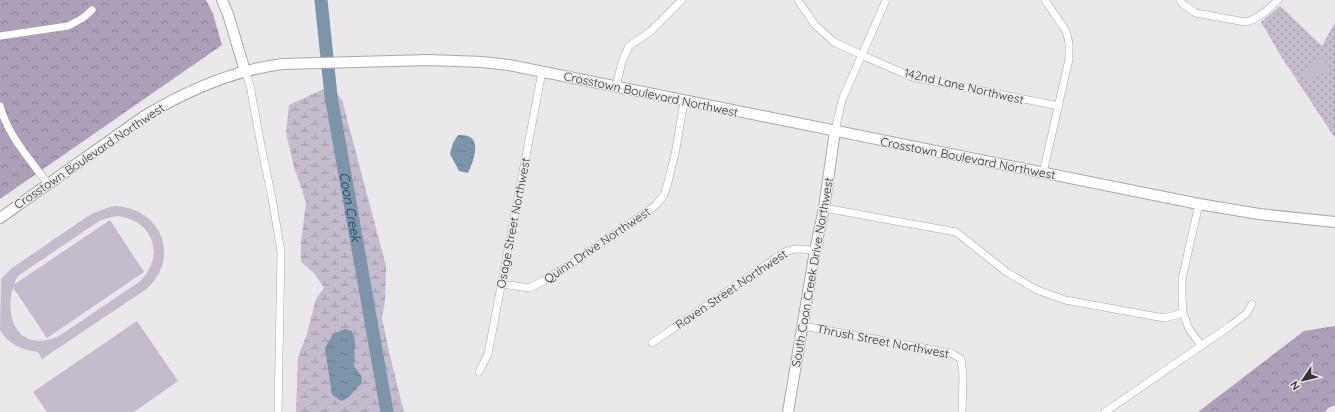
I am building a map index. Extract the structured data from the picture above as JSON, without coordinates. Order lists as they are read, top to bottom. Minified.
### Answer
{"streets":{"street":["142nd Lane Northwest","Crosstown Boulevard Northwest","Osage Street Northwest","Quinn Drive Northwest","South Coon Creek Drive Northwest","Raven Street Northwest","Thrush Street Northwest"]},"crossings":[["Crosstown Boulevard Northwest","Osage Street Northwest"],["Crosstown Boulevard Northwest","Quinn Drive Northwest"],["Crosstown Boulevard Northwest","South Coon Creek Drive Northwest"],["Osage Street Northwest","Quinn Drive Northwest"],["South Coon Creek Drive Northwest","Raven Street Northwest"],["South Coon Creek Drive Northwest","Thrush Street Northwest"]],"water":["Coon Creek"],"north":"bottom left"}
